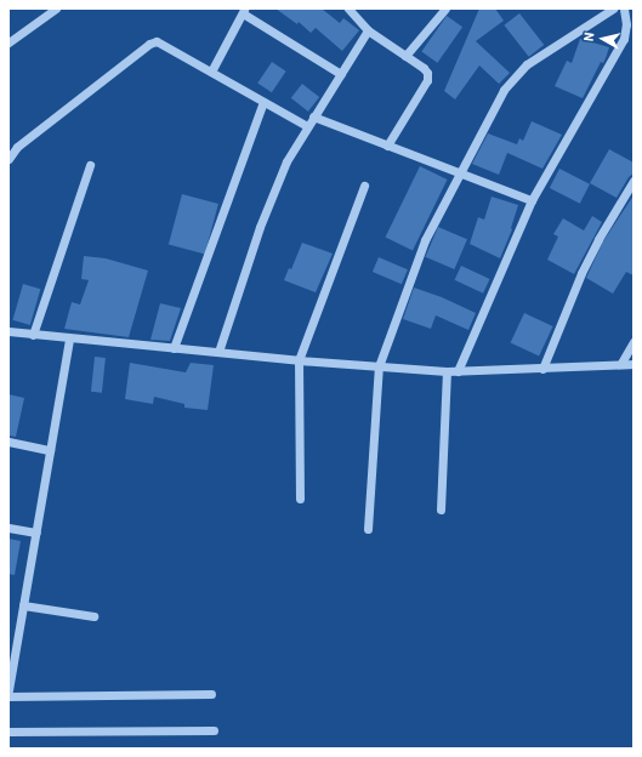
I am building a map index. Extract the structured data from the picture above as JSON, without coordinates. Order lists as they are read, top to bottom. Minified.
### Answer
{"north":"left"}
